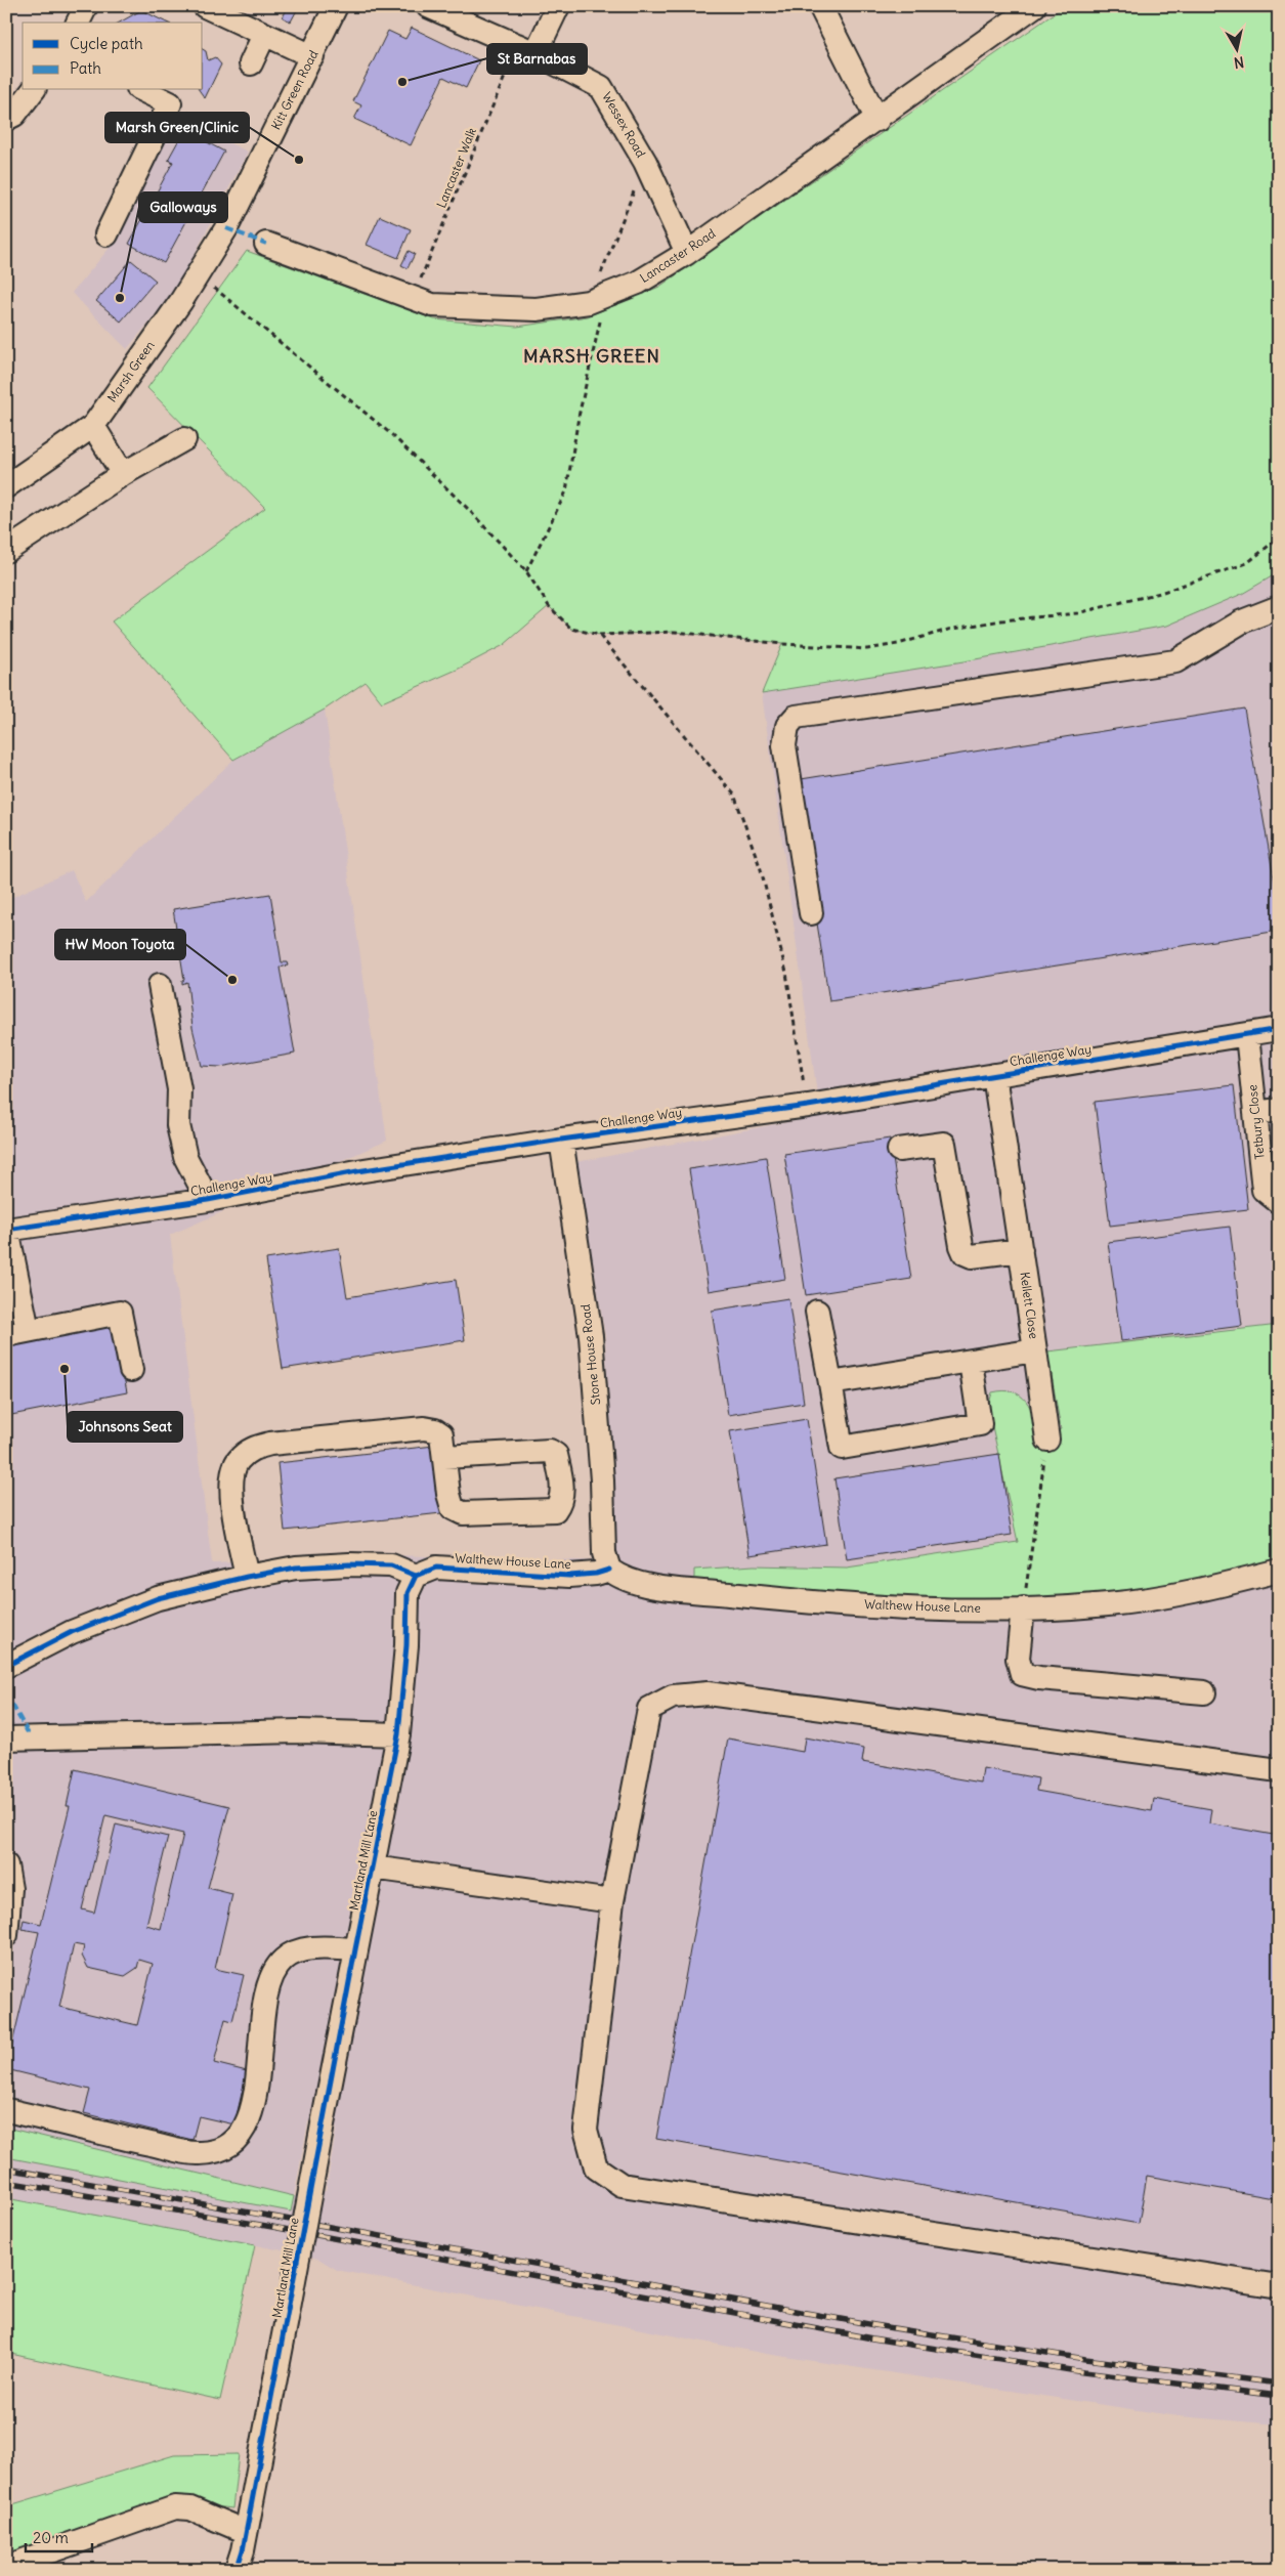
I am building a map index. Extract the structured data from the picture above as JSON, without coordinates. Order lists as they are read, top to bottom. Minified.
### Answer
{"streets":{"street":["Kitt Green Road","Wessex Road","Lancaster Road","Marsh Green","Challenge Way","Tetbury Close","Kellett Close","Stone House Road","Walthew House Lane","Martland Mill Lane"],"path":["Lancaster Walk"]},"crossings":[["Kitt Green Road","Marsh Green"],["Wessex Road","Lancaster Walk"],["Wessex Road","Lancaster Road"],["Lancaster Walk","Lancaster Road"],["Challenge Way","Tetbury Close"],["Challenge Way","Kellett Close"],["Challenge Way","Stone House Road"],["Stone House Road","Walthew House Lane"],["Walthew House Lane","Martland Mill Lane"]],"districts":["MARSH GREEN"],"places":["St Barnabas","Marsh Green/Clinic","Galloways","HW Moon Toyota","Johnsons Seat"],"legend":["Cycle path","Path"],"scale_bar":"20 m","north":"bottom"}
